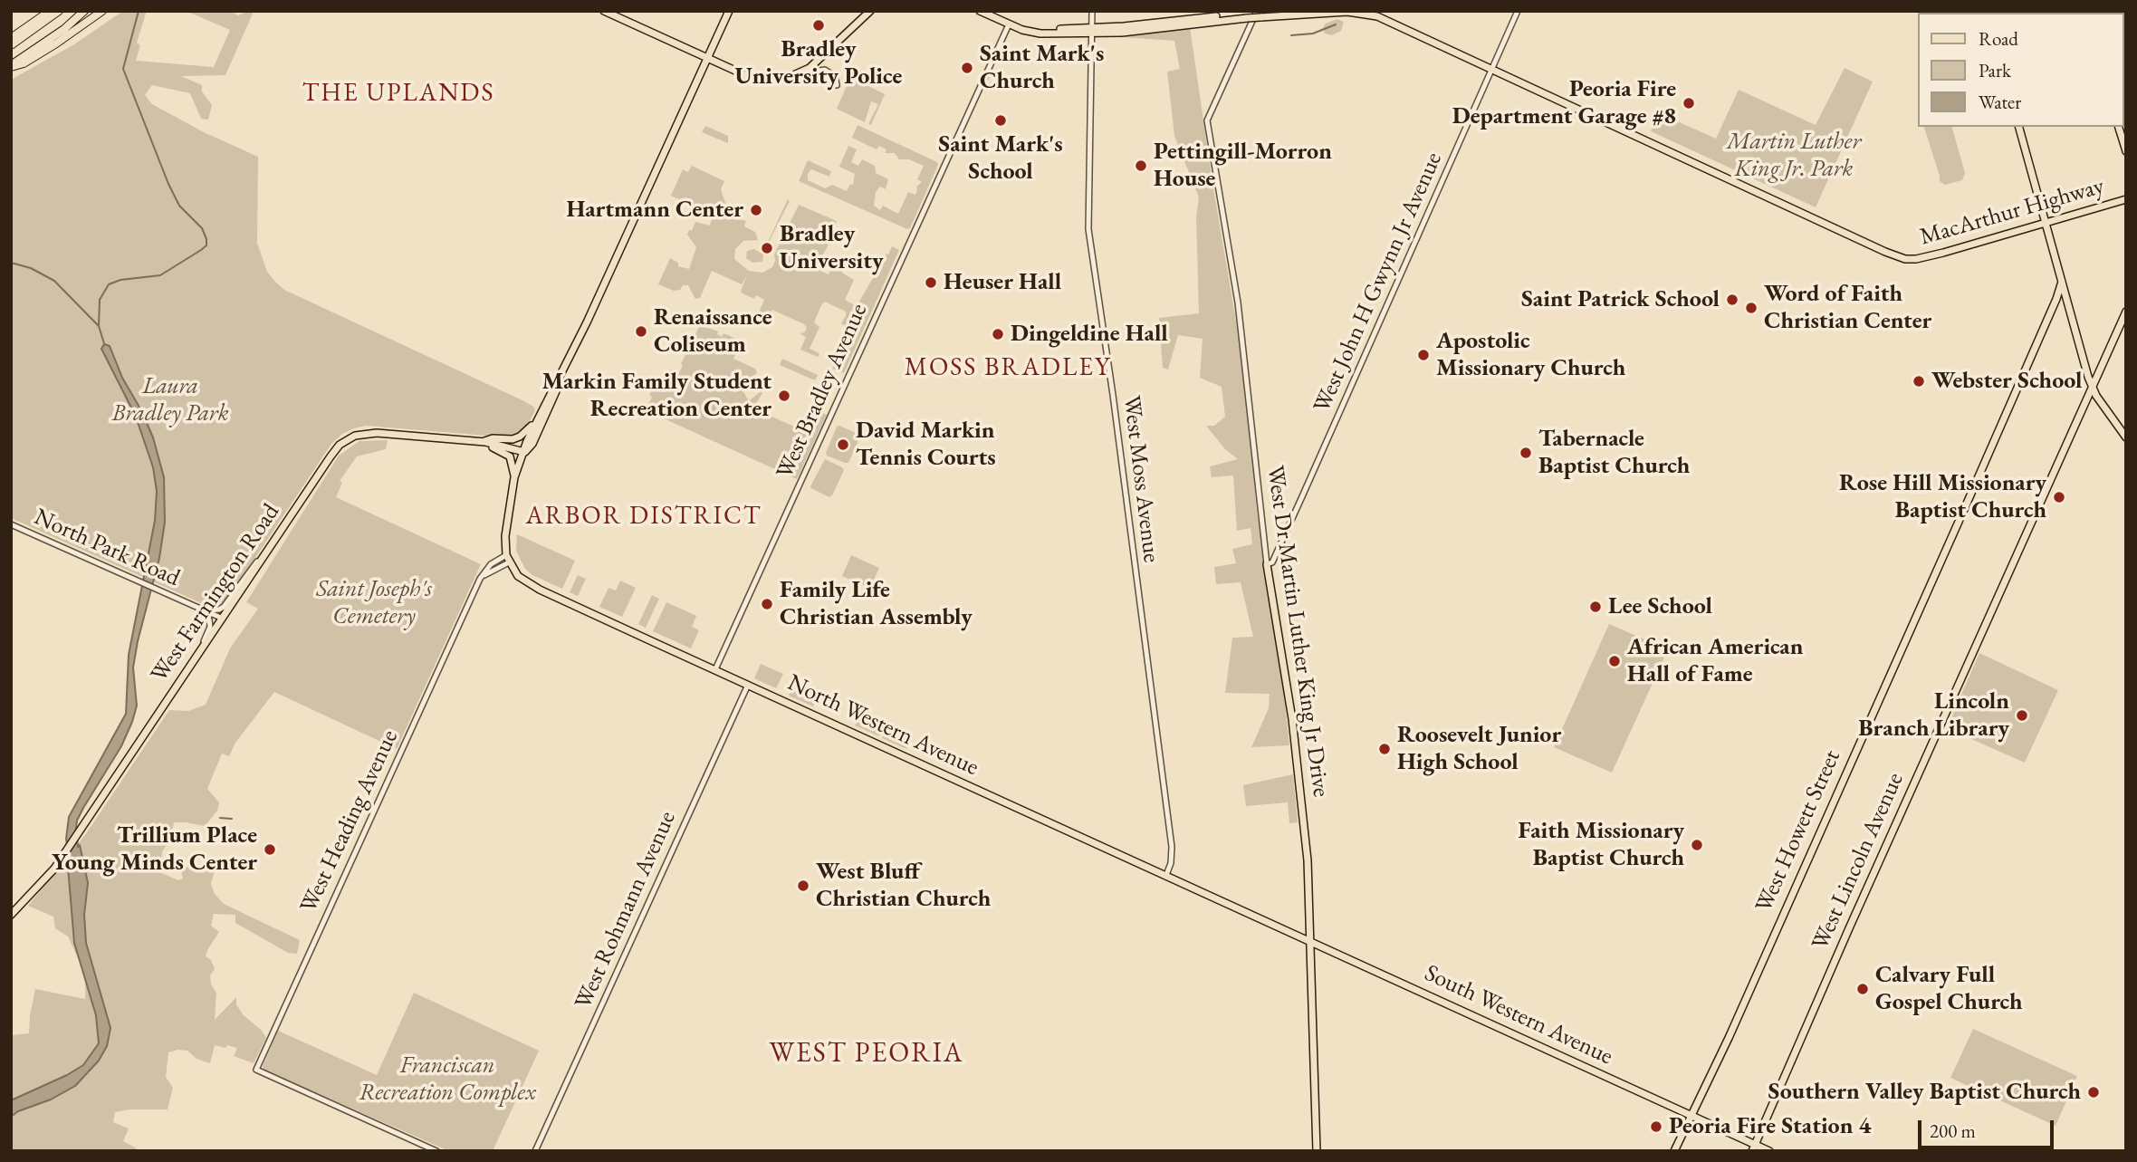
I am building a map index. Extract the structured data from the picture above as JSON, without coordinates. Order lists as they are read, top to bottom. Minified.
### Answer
{"streets":{"main road":["MacArthur Highway","West Farmington Road","West Dr Martin Luther King Jr Drive","North Western Avenue","West Howett Street","West Lincoln Avenue","South Western Avenue"],"street":["West John H Gwynn Jr Avenue","West Bradley Avenue","West Moss Avenue","North Park Road","West Heading Avenue","West Rohmann Avenue"]},"crossings":[["MacArthur Highway","West John H Gwynn Jr Avenue"],["West John H Gwynn Jr Avenue","West Dr Martin Luther King Jr Drive"],["West Bradley Avenue","North Western Avenue"],["West Moss Avenue","North Western Avenue"],["North Park Road","West Farmington Road"],["West Dr Martin Luther King Jr Drive","South Western Avenue"],["North Western Avenue","West Heading Avenue"],["North Western Avenue","West Rohmann Avenue"],["North Western Avenue","South Western Avenue"],["West Howett Street","South Western Avenue"],["West Lincoln Avenue","South Western Avenue"]],"districts":["THE UPLANDS","MOSS BRADLEY","ARBOR DISTRICT","WEST PEORIA"],"parks":["Martin Luther King Jr. Park","Laura Bradley Park","Saint Joseph's Cemetery","Franciscan Recreation Complex"],"places":["Bradley University Police","Saint Mark's Church","Peoria Fire Department Garage #8","Saint Mark's School","Pettingill-Morron House","Hartmann Center","Bradley University","Heuser Hall","Saint Patrick School","Word of Faith Christian Center","Renaissance Coliseum","Dingeldine Hall","Apostolic Missionary Church","Webster School","Markin Family Student Recreation Center","David Markin Tennis Courts","Tabernacle Baptist Church","Rose Hill Missionary Baptist Church","Family Life Christian Assembly","Lee School","African American Hall of Fame","Lincoln Branch Library","Roosevelt Junior High School","Faith Missionary Baptist Church","Trillium Place Young Minds Center","West Bluff Christian Church","Calvary Full Gospel Church","Southern Valley Baptist Church","Peoria Fire Station 4"],"legend":["Road","Park","Water"],"scale_bar":"200 m"}
